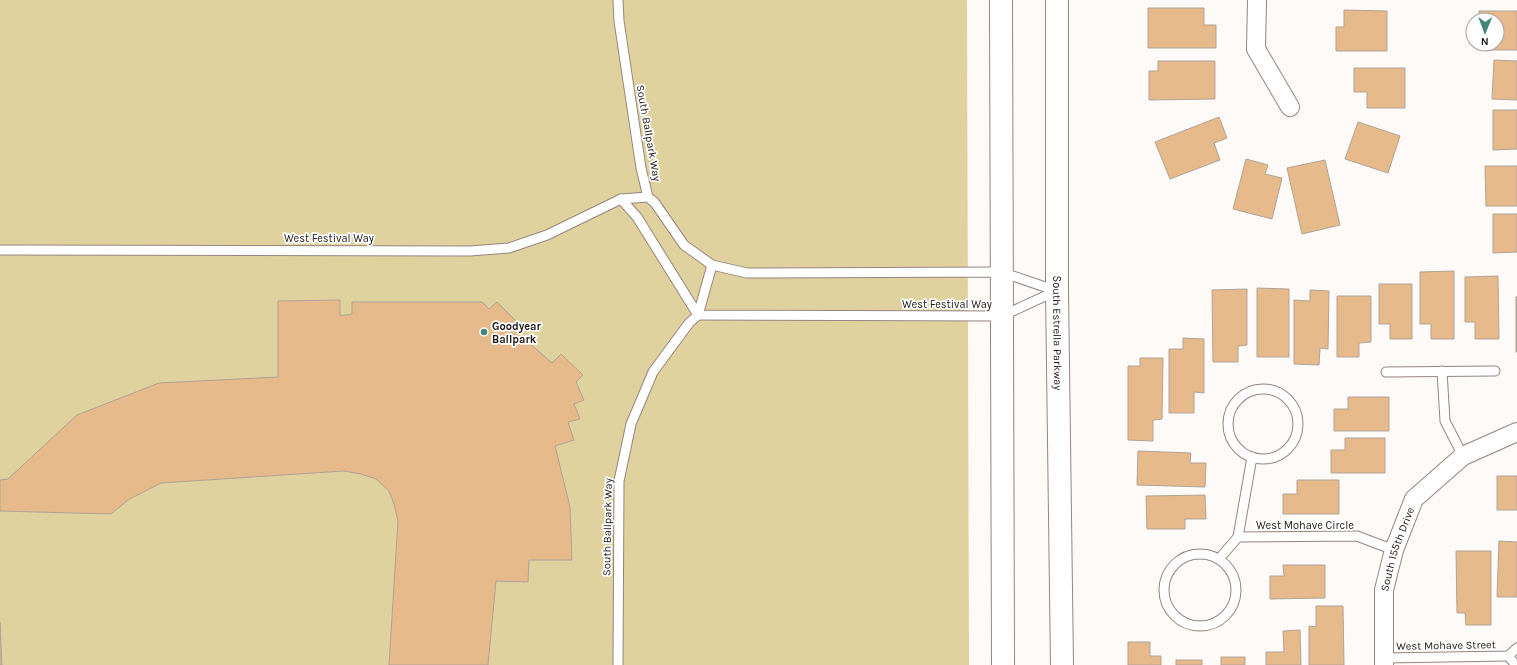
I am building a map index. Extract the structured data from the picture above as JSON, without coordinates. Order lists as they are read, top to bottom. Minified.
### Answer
{"streets":{"main road":["South Estrella Parkway"],"street":["South 155th Drive"],"lane":["South Ballpark Way","West Festival Way","West Mohave Circle","West Mohave Street"]},"crossings":[["South Ballpark Way","West Festival Way"],["West Festival Way","South Estrella Parkway"],["West Mohave Circle","South 155th Drive"],["South 155th Drive","West Mohave Street"]],"places":["Goodyear Ballpark"],"north":"bottom"}
